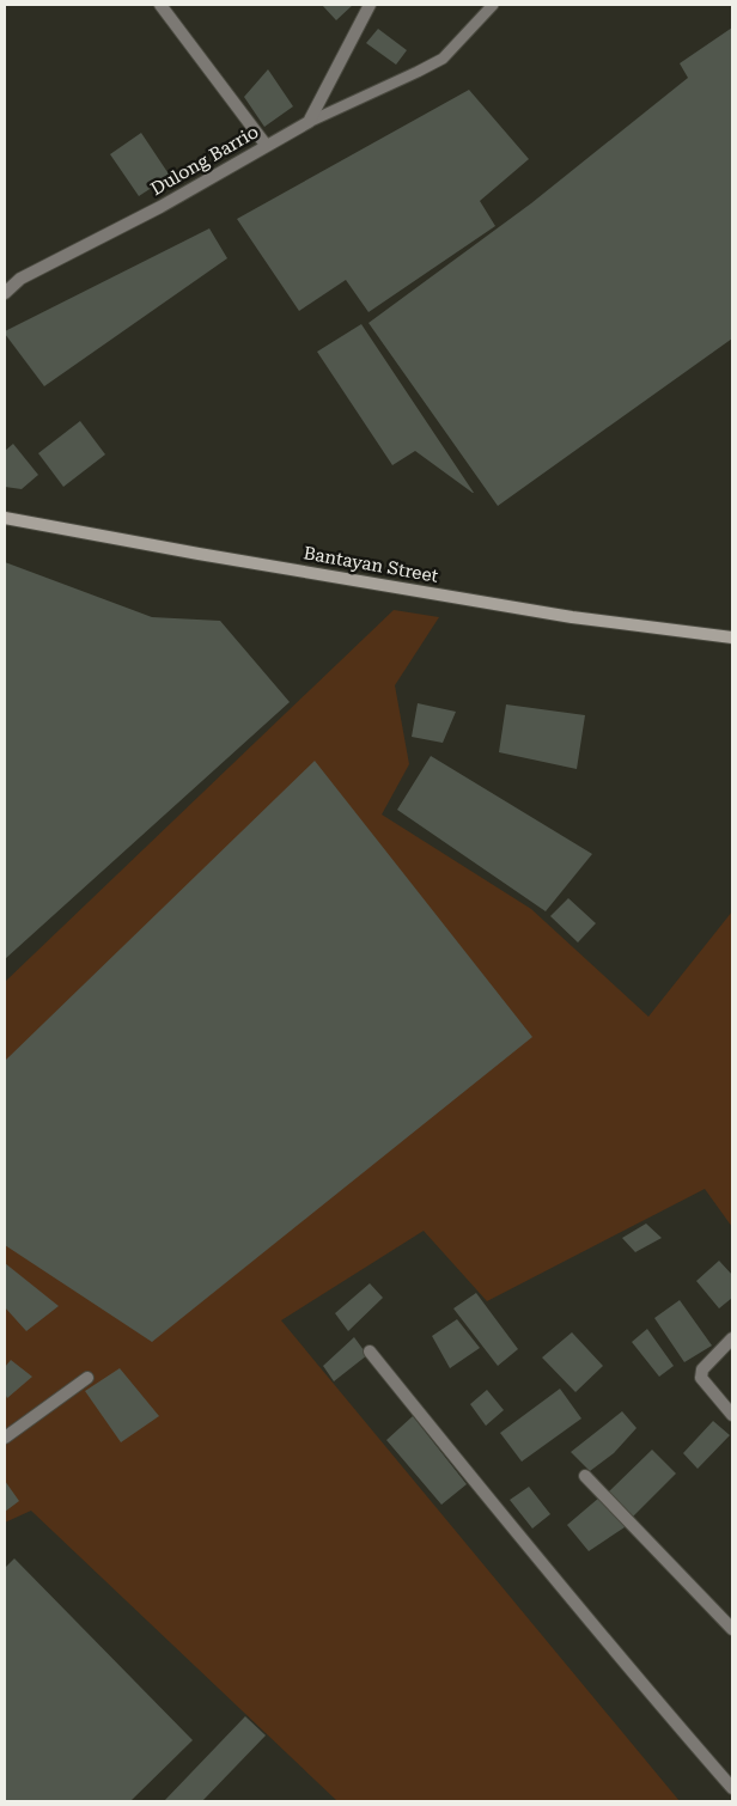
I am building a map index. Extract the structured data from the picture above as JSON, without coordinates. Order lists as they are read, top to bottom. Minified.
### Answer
{"streets":{"main road":["Bantayan Street"],"street":["Dulong Barrio"]}}
